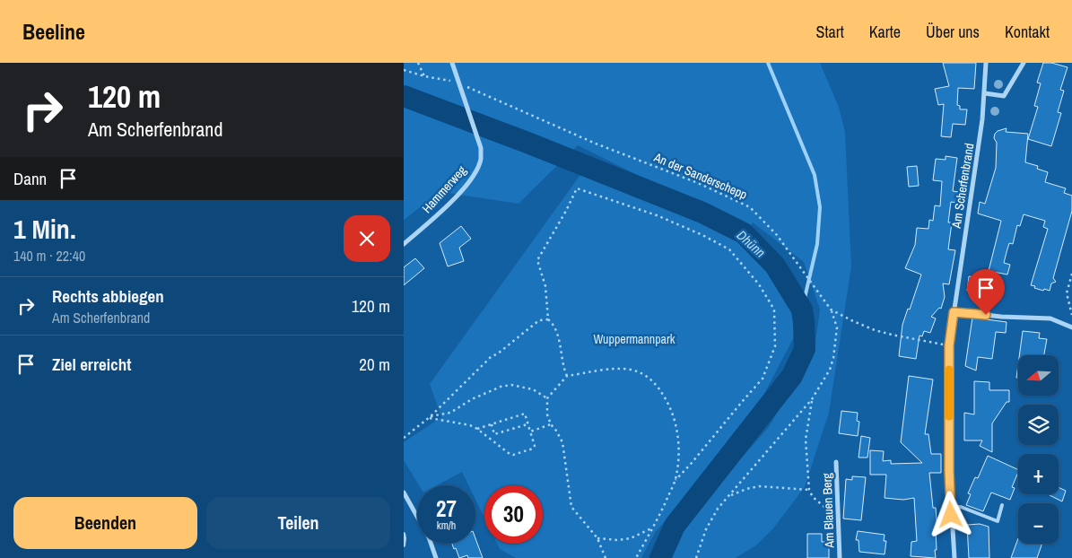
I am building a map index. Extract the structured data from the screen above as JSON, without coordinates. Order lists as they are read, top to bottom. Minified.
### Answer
{"streets":{"street":["Am Scherfenbrand","Hammerweg","Am Blauen Berg"],"path":["An der Sanderschepp"]},"crossings":[["An der Sanderschepp","Am Scherfenbrand"],["An der Sanderschepp","Hammerweg"]],"water":["Dhünn"],"parks":["Wuppermannpark"],"north":"left","page":{"header":"Beeline","nav":["Start","Karte","Über uns","Kontakt"],"turn":["120 m","Am Scherfenbrand"],"then":"Dann","heading":["1 Min.","140 m · 22:40"],"list":[{"name":"Rechts abbiegen","note":"Am Scherfenbrand","value":"120 m"},{"name":"Ziel erreicht","value":"20 m"}],"map_buttons":["+","−"],"speed":"27 km/h","limit":"30","buttons":["Beenden","Teilen"]}}
